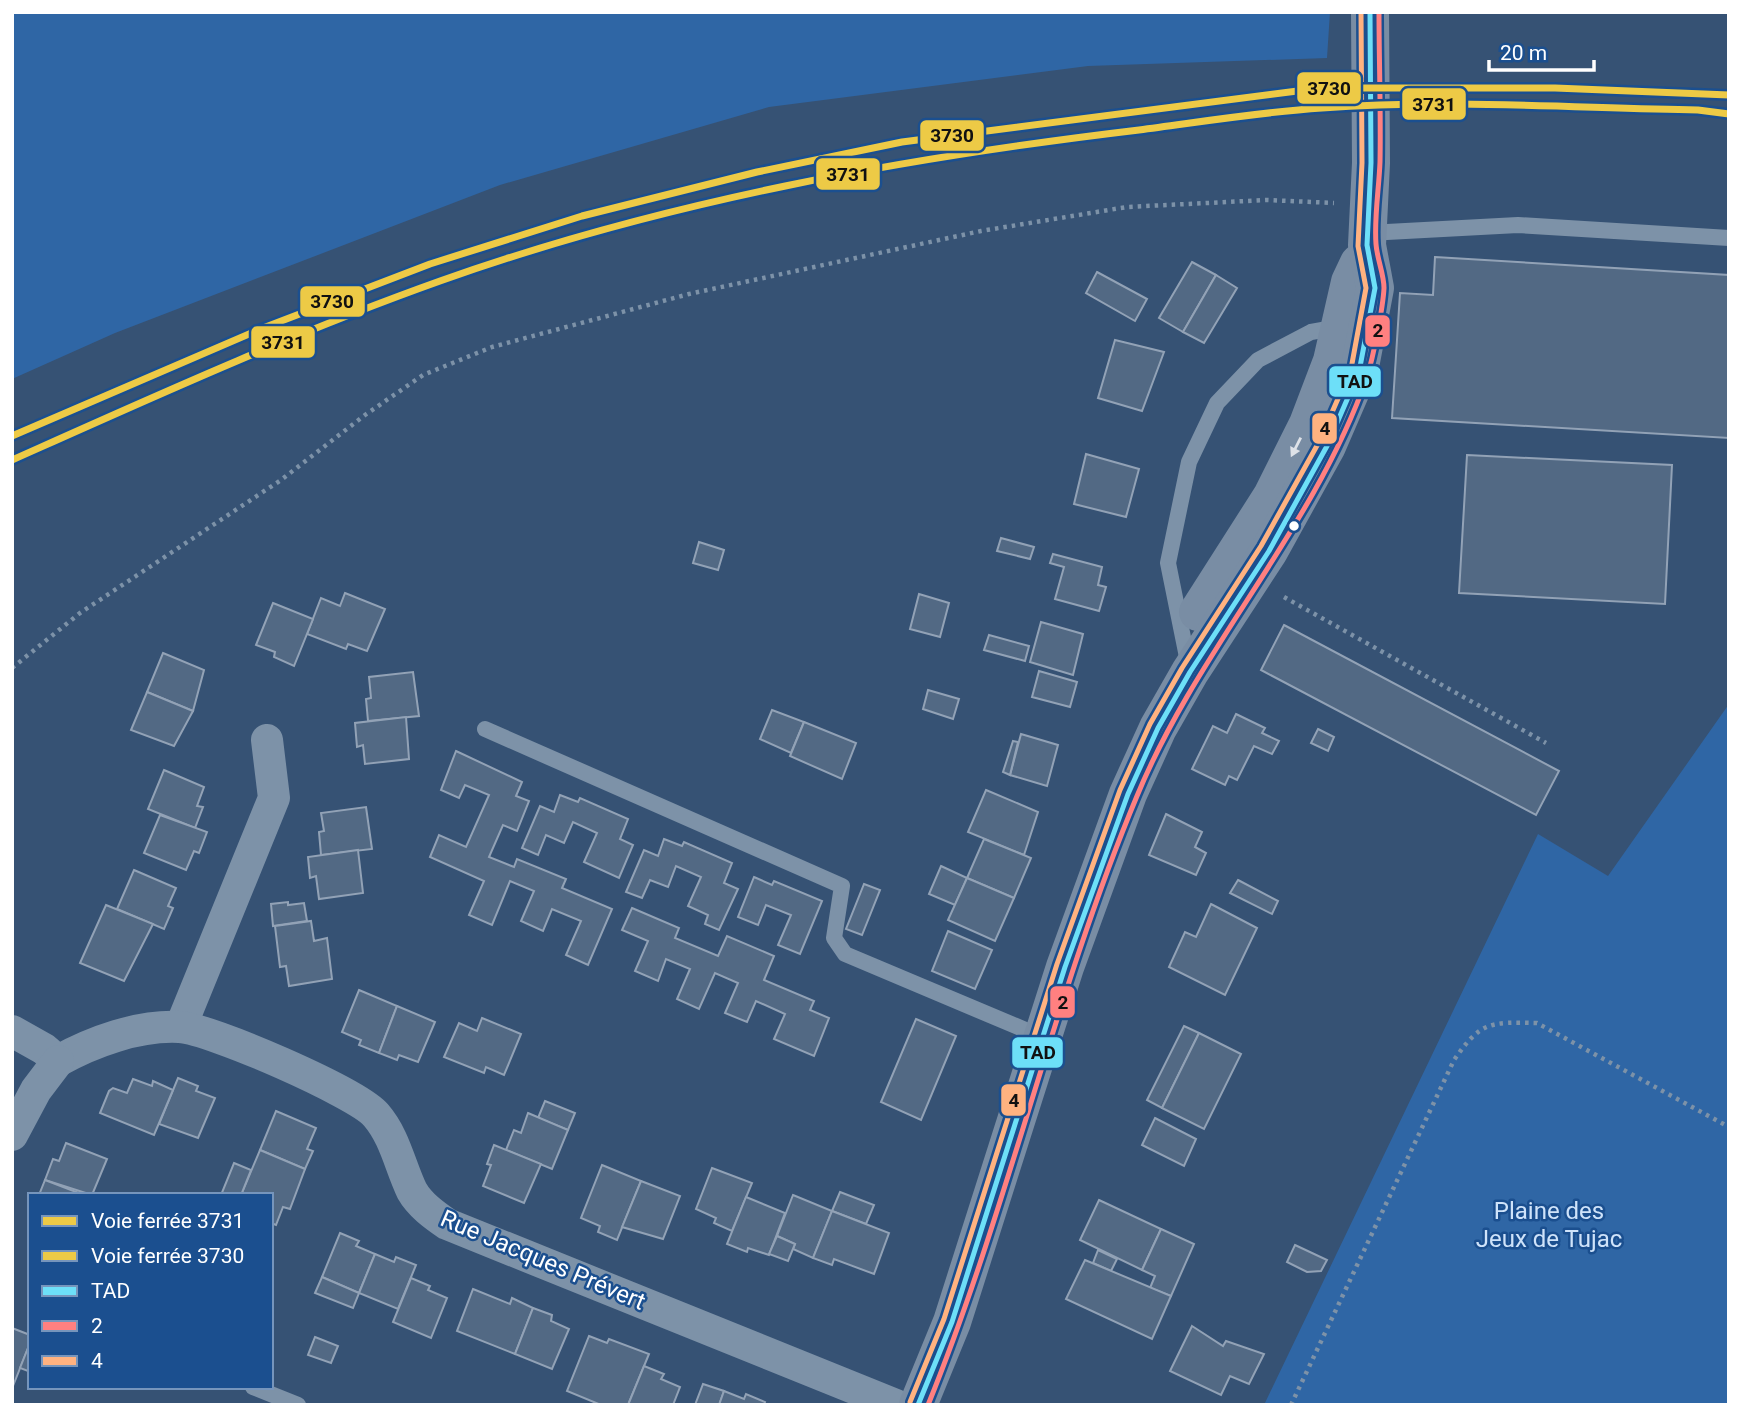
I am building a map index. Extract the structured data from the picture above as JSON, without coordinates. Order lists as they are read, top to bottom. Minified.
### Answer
{"streets":{"street":["Rue Jacques Prévert"]},"parks":["Plaine des Jeux de Tujac"],"lines":["transit line TAD","transit line 2","transit line 4","rail line 3730","rail line 3731"],"legend":["Voie ferrée 3731","Voie ferrée 3730","TAD","2","4"],"scale_bar":"20 m"}
